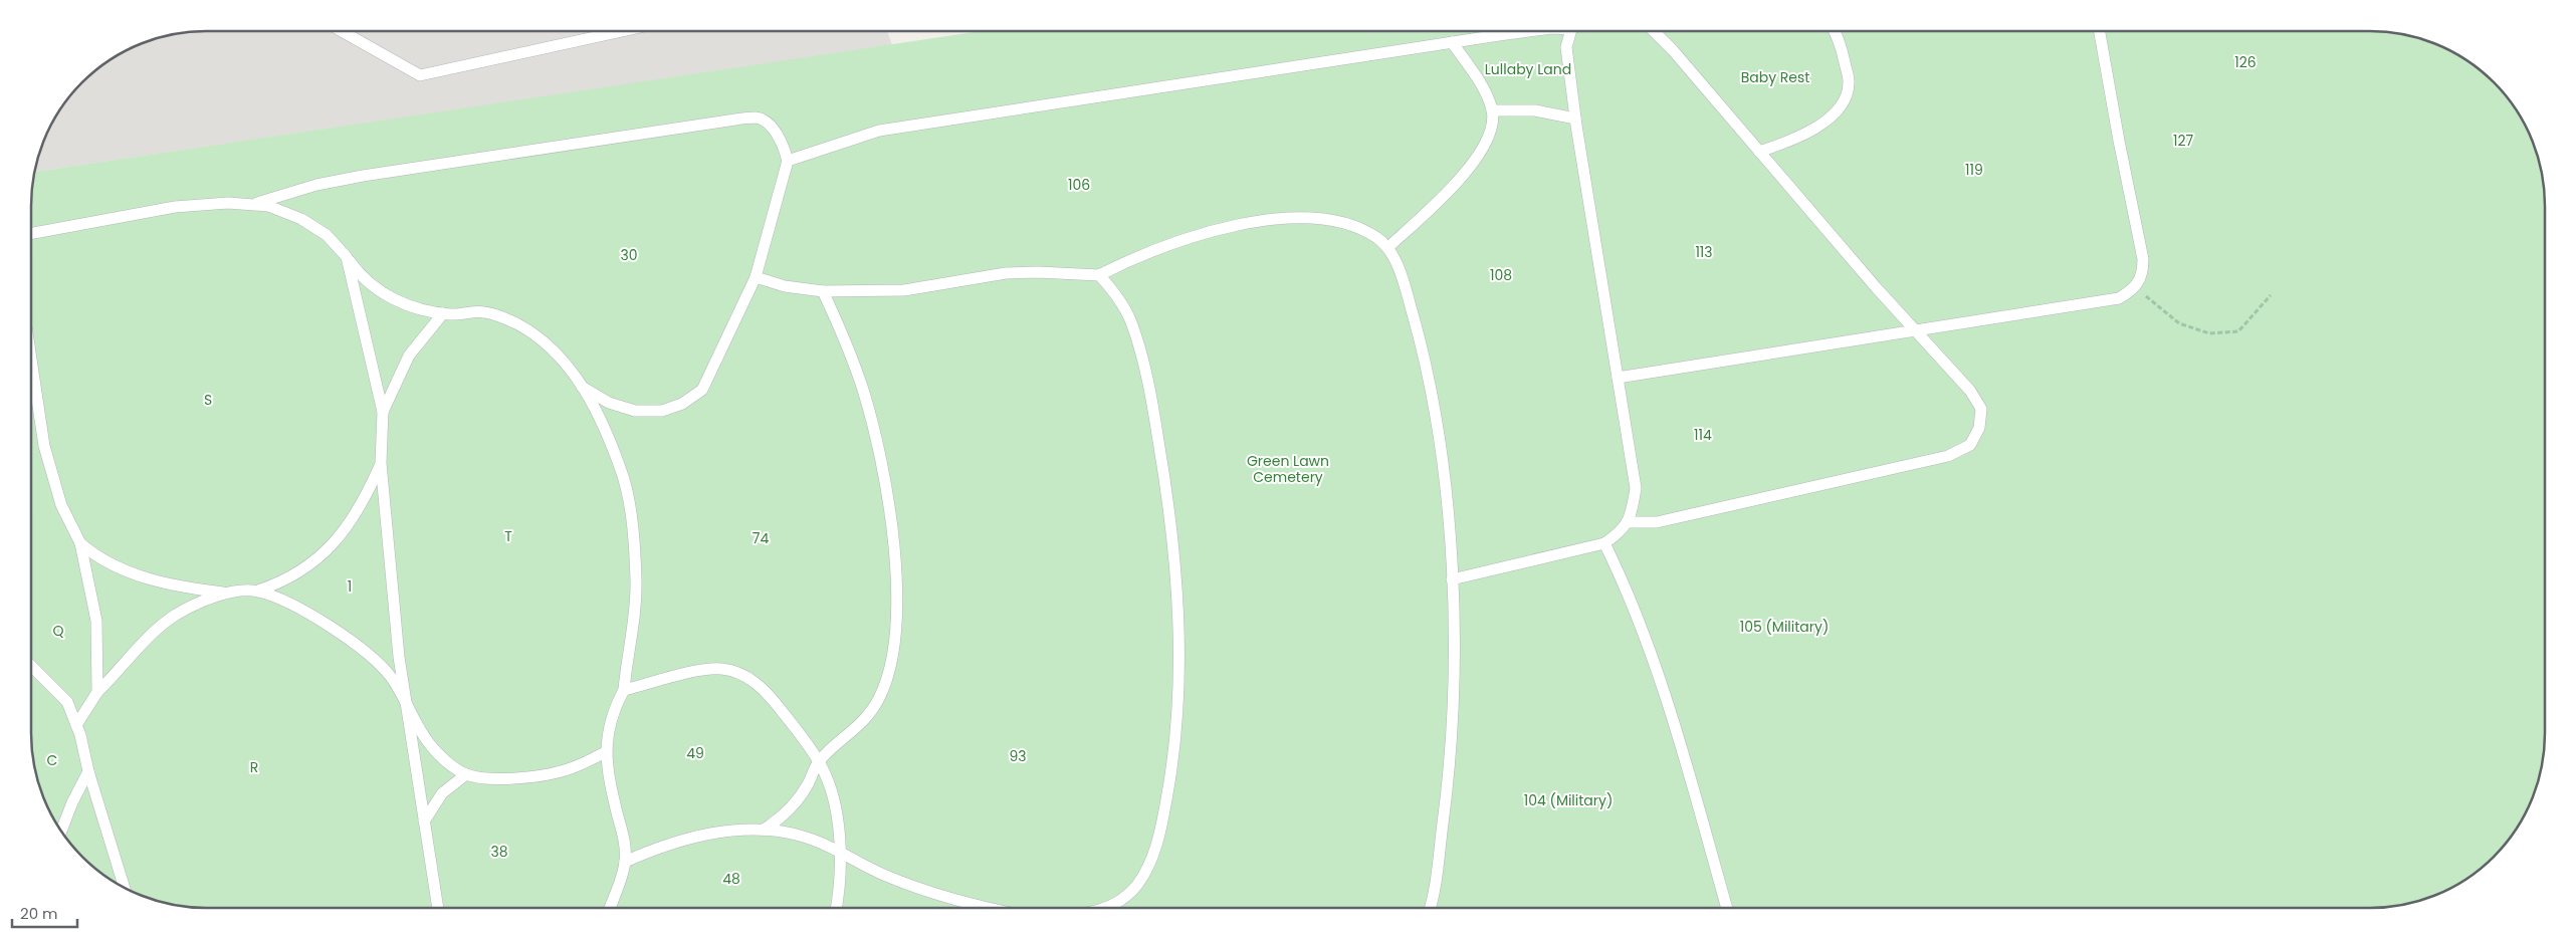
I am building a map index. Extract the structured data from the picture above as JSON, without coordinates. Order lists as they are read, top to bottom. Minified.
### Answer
{"parks":["126","Lullaby Land","Baby Rest","127","119","106","113","30","108","S","114","Green Lawn Cemetery","T","74","1","105 (Military)","Q","49","93","C","R","104 (Military)","38","48"],"scale_bar":"20 m"}
